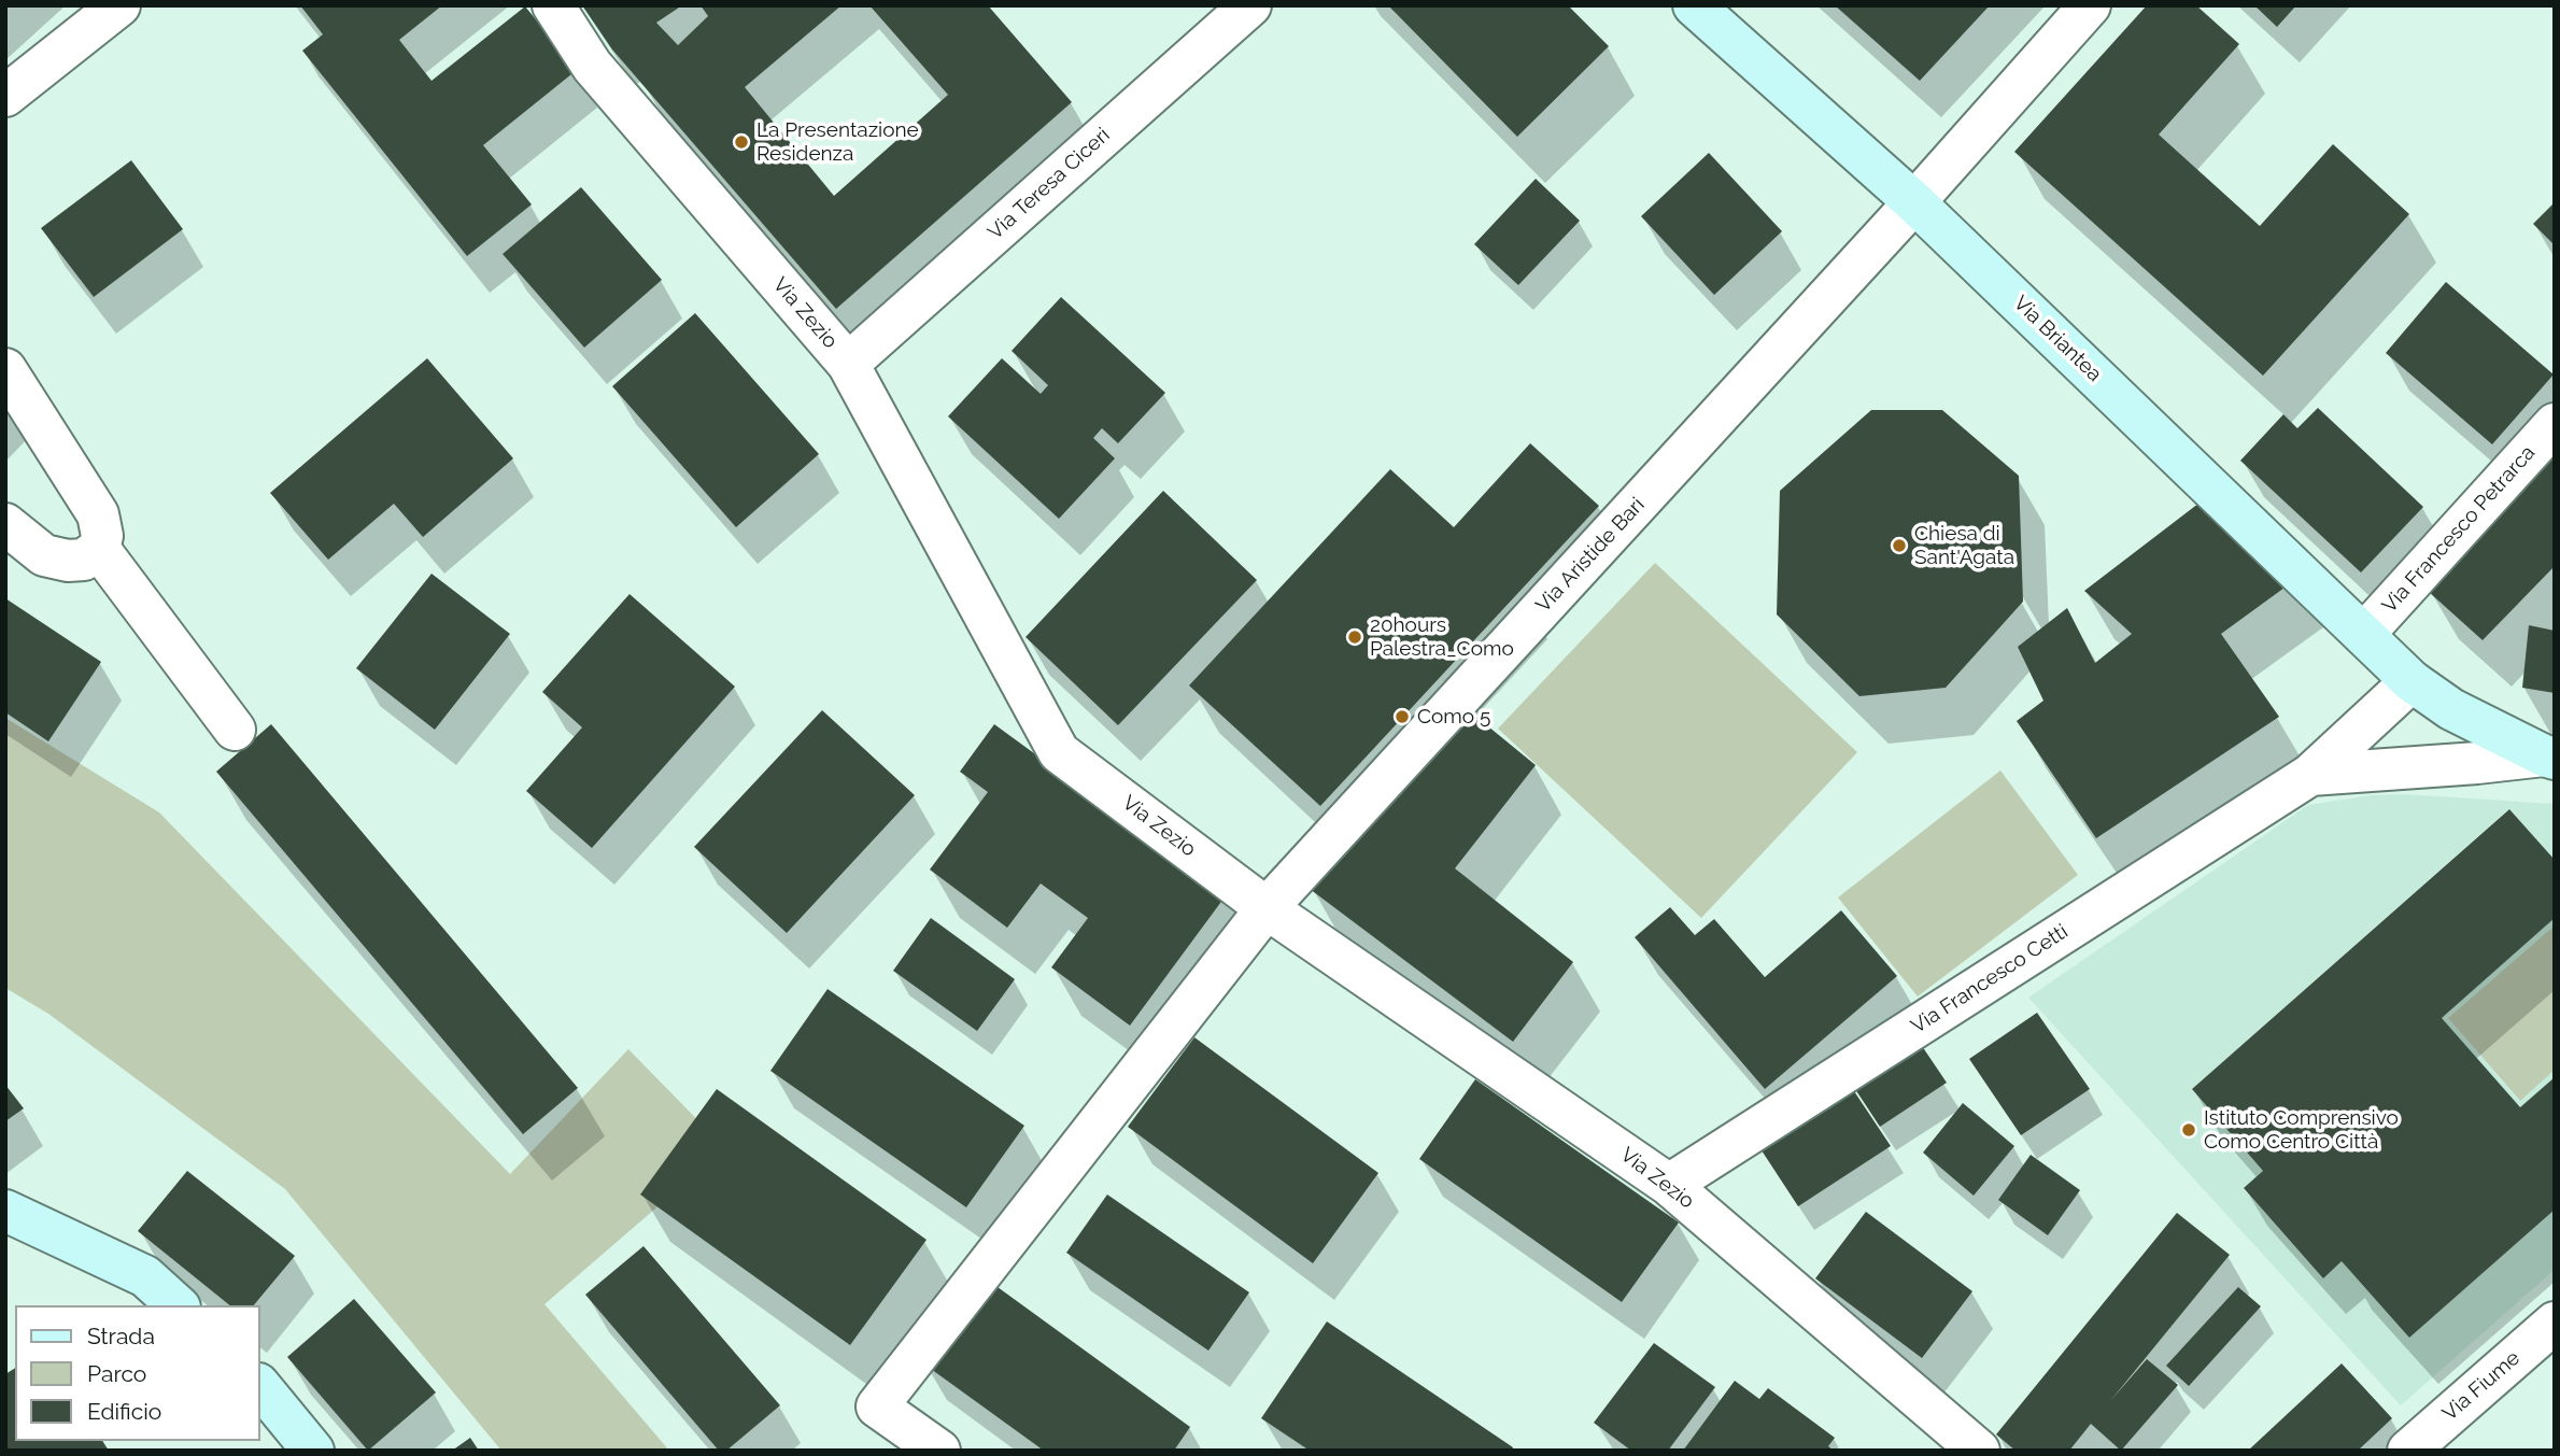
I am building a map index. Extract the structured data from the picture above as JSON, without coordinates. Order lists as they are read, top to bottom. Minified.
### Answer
{"streets":{"main road":["Via Briantea"],"street":["Via Teresa Ciceri","Via Zezio","Via Francesco Petrarca","Via Aristide Bari","Via Francesco Cetti","Via Fiume"]},"crossings":[["Via Teresa Ciceri","Via Zezio"],["Via Zezio","Via Aristide Bari"],["Via Zezio","Via Francesco Cetti"],["Via Briantea","Via Francesco Petrarca"],["Via Briantea","Via Aristide Bari"],["Via Briantea","Via Francesco Cetti"]],"places":["La Presentazione Residenza","Chiesa di Sant'Agata","20hours Palestra_Como","Como 5","Istituto Comprensivo Como Centro Città"],"legend":["Strada","Parco","Edificio"]}
